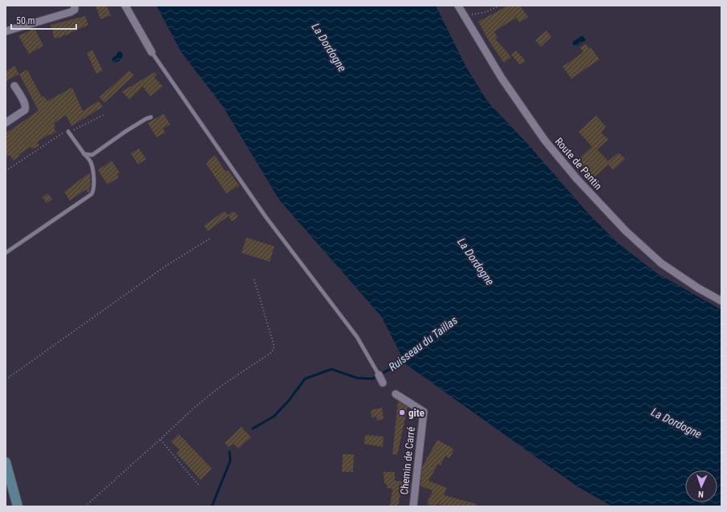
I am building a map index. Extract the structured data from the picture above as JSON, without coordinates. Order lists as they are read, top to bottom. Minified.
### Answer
{"streets":{"street":["Route de Pantin","Chemin de Carré"]},"water":["La Dordogne","Ruisseau du Taillas"],"places":["gite"],"scale_bar":"50 m","north":"bottom"}
